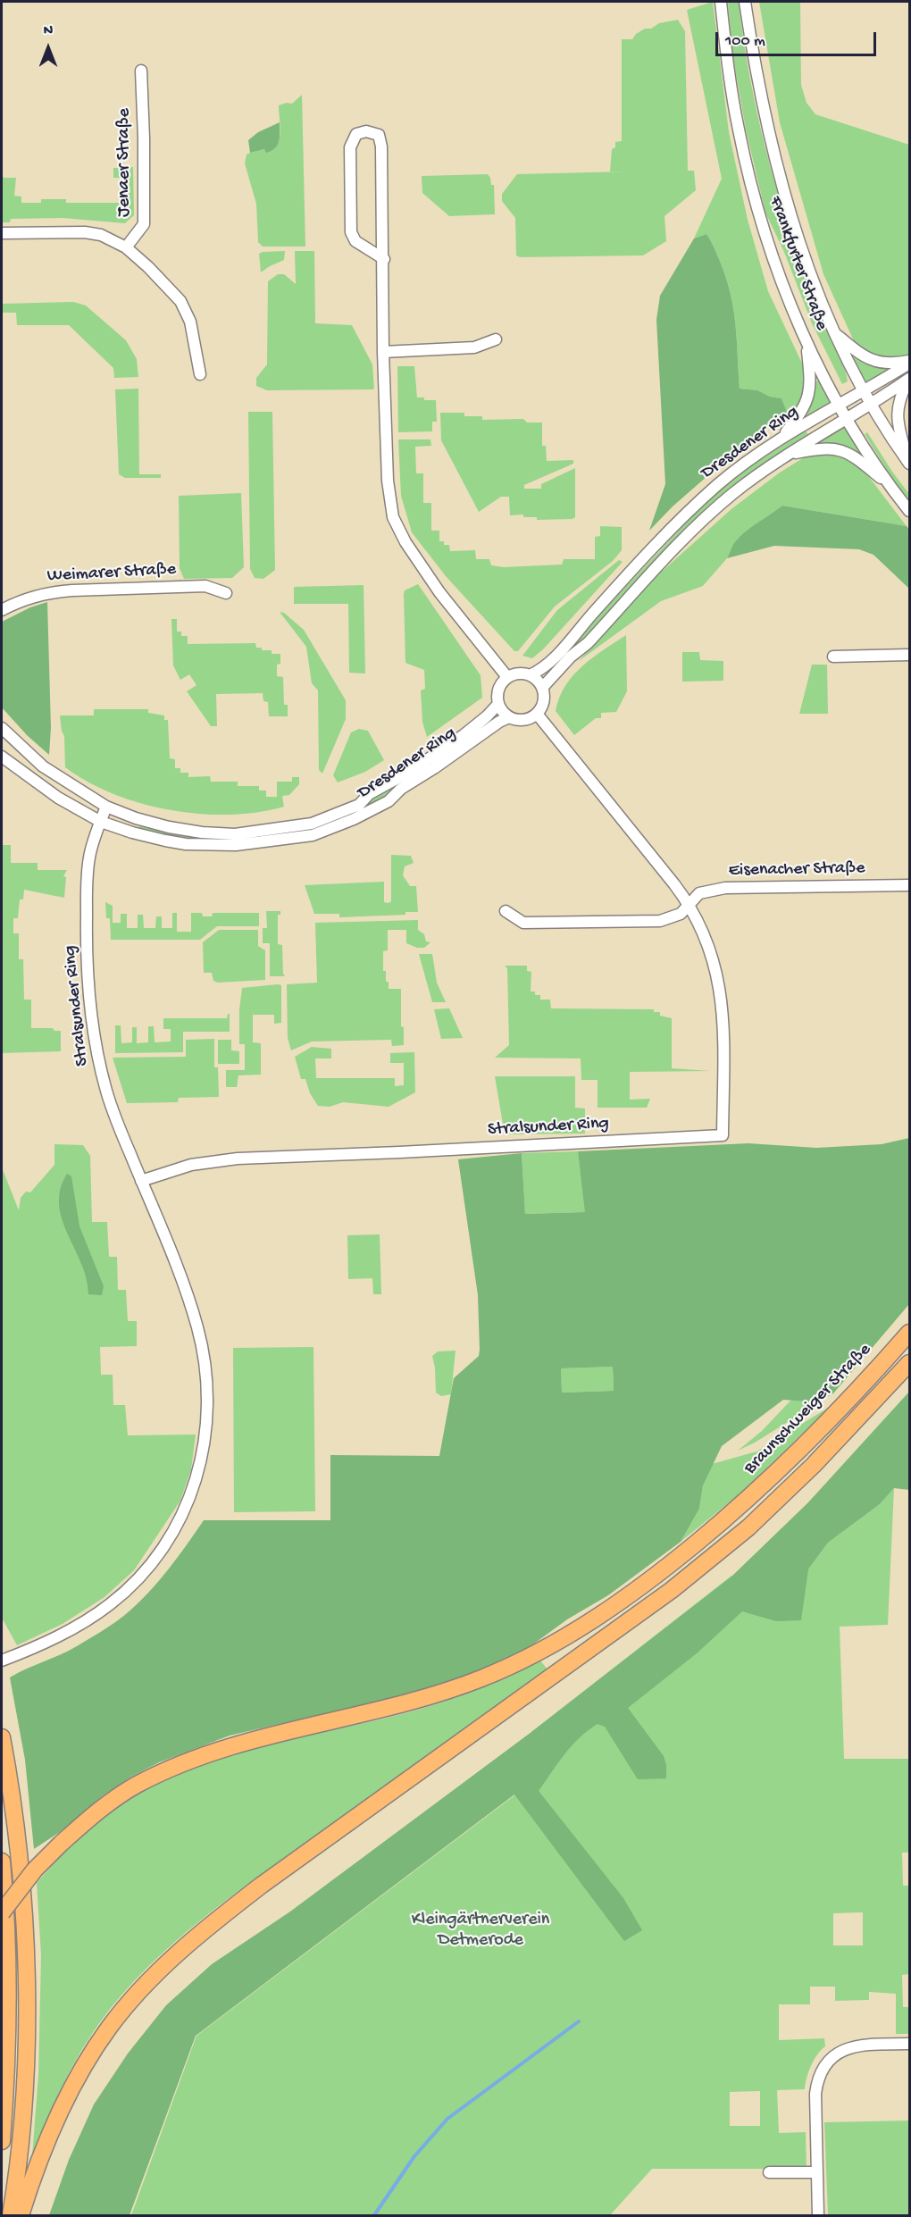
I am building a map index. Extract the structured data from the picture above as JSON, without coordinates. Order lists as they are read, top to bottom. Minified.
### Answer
{"streets":{"highway":["Braunschweiger Straße"],"street":["Jenaer Straße","Frankfurter Straße","Dresdener Ring","Weimarer Straße","Eisenacher Straße","Stralsunder Ring"]},"crossings":[["Frankfurter Straße","Dresdener Ring"],["Dresdener Ring","Stralsunder Ring"],["Eisenacher Straße","Stralsunder Ring"]],"parks":["Kleingärtnerverein Detmerode"],"scale_bar":"100 m","north":"top"}
